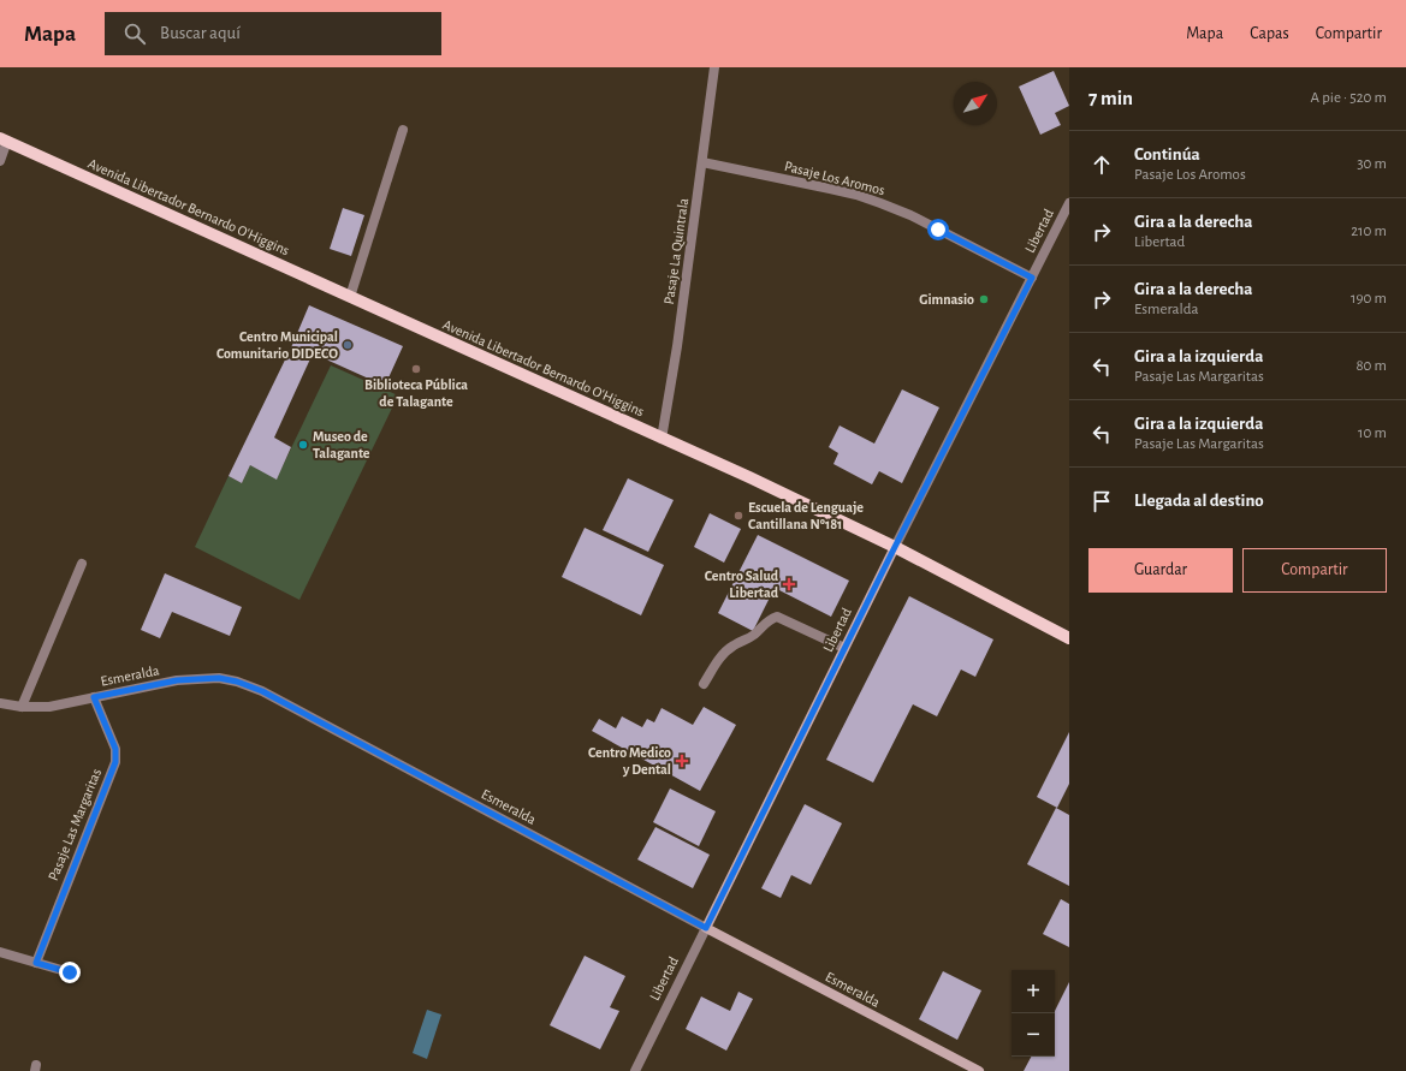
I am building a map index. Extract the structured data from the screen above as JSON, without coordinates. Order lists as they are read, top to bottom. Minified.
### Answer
{"streets":{"main road":["Avenida Libertador Bernardo O'Higgins","Libertad","Esmeralda"],"street":["Pasaje Los Aromos","Pasaje La Quintrala","Pasaje Las Margaritas"]},"crossings":[["Pasaje Los Aromos","Libertad"],["Pasaje Los Aromos","Pasaje La Quintrala"],["Avenida Libertador Bernardo O'Higgins","Libertad"],["Avenida Libertador Bernardo O'Higgins","Pasaje La Quintrala"],["Libertad","Esmeralda"],["Esmeralda","Pasaje Las Margaritas"]],"places":{"other":["Gimnasio","Centro Municipal Comunitario DIDECO","Biblioteca Pública de Talagante","Museo de Talagante","Escuela de Lenguaje Cantillana Nº181"],"health":["Centro Salud Libertad","Centro Medico y Dental"]},"north":"top right","page":{"header":"Mapa","search":"Buscar aquí","nav":["Mapa","Capas","Compartir"],"heading":["7 min","A pie · 520 m"],"list":[["Continúa","Pasaje Los Aromos","30 m"],["Gira a la derecha","Libertad","210 m"],["Gira a la derecha","Esmeralda","190 m"],["Gira a la izquierda","Pasaje Las Margaritas","80 m"],["Gira a la izquierda","Pasaje Las Margaritas","10 m"],"Llegada al destino"],"buttons":["Guardar","Compartir"],"map_buttons":["+","−"]}}
